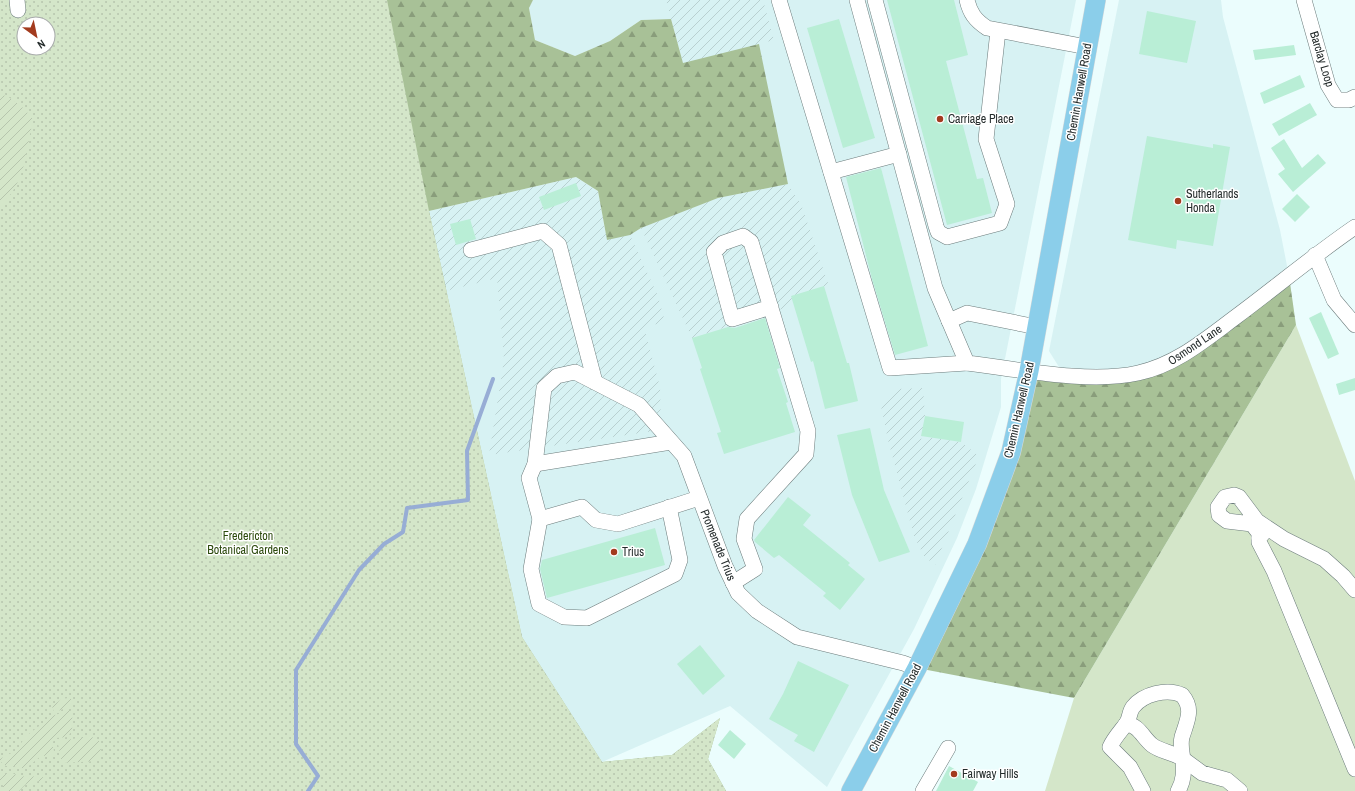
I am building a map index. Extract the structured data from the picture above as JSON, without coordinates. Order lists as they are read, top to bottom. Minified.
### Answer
{"streets":{"main road":["Chemin Hanwell Road"],"street":["Barclay Loop","Osmond Lane","Promenade Trius"]},"crossings":[["Chemin Hanwell Road","Osmond Lane"],["Chemin Hanwell Road","Promenade Trius"]],"parks":["Fredericton Botanical Gardens"],"places":["Carriage Place","Sutherlands Honda","Trius","Fairway Hills"],"north":"bottom right"}
